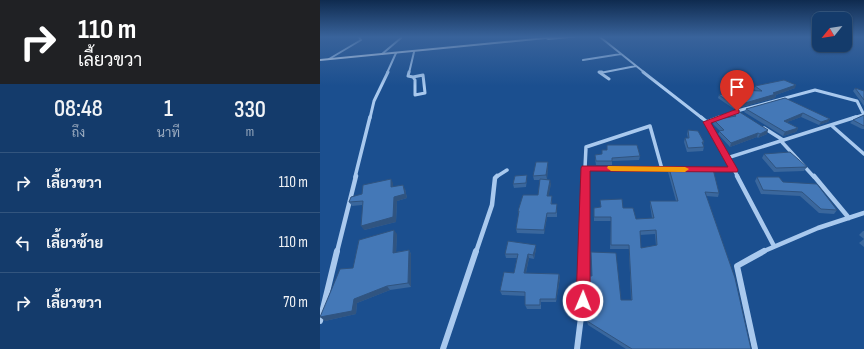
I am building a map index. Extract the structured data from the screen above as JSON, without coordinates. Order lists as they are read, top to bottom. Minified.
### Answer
{"north":"bottom left","page":{"turn":["110 m","เลี้ยวขวา"],"eta":["08:48","ถึง","1","นาที","330","m"],"list":[{"name":"เลี้ยวขวา","value":"110 m"},{"name":"เลี้ยวซ้าย","value":"110 m"},{"name":"เลี้ยวขวา","value":"70 m"}]}}
